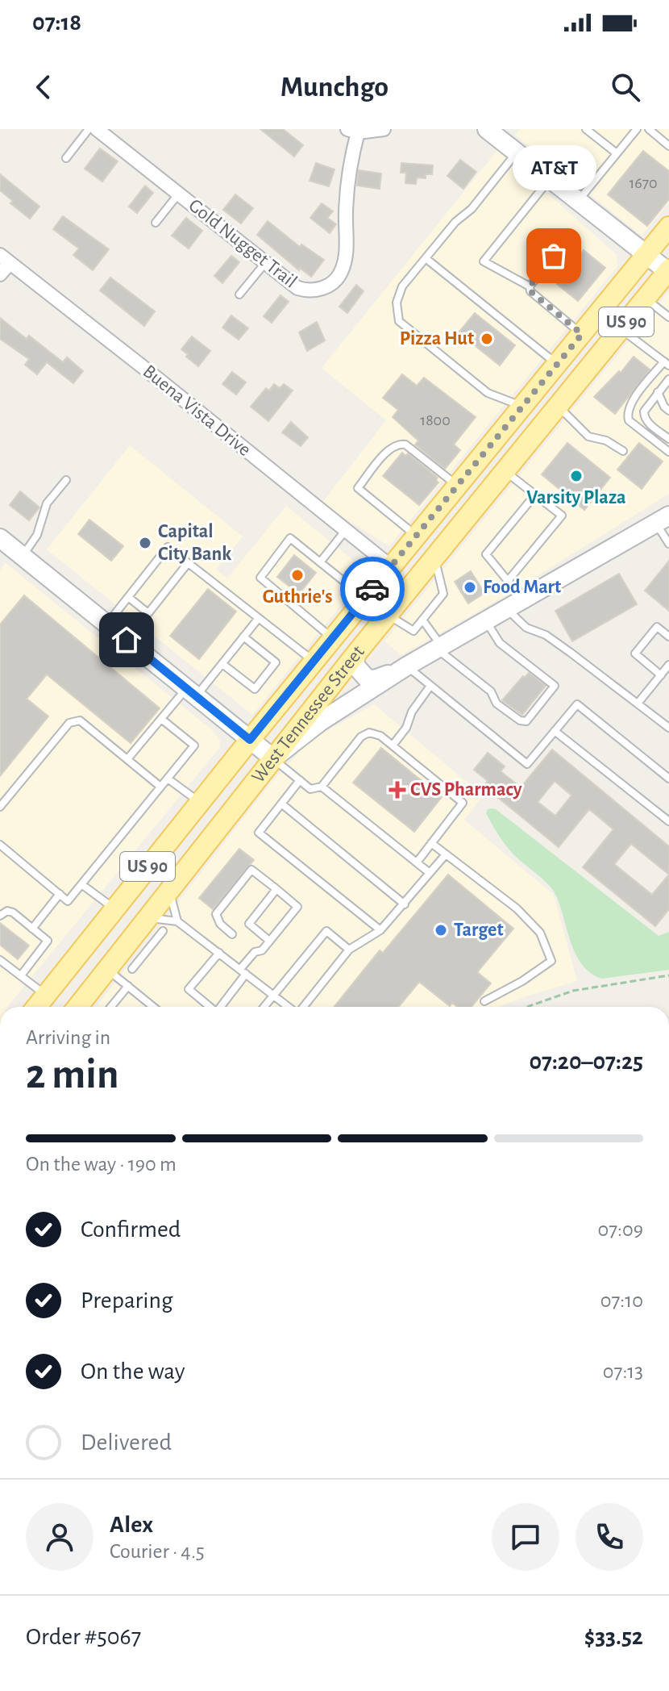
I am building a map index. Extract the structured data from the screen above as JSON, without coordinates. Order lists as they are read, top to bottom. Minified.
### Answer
{"streets":{"main road":["US 90","West Tennessee Street"],"street":["Gold Nugget Trail","Buena Vista Drive"]},"crossings":[["Buena Vista Drive","West Tennessee Street"]],"places":{"other":["AT&T","Pizza Hut","Varsity Plaza","Capital City Bank","Guthrie's","Food Mart","Target"],"health":["CVS Pharmacy"]},"house_numbers":["1670","1800"],"page":{"status":"07:18","header":"Munchgo","bubble":"AT&T","heading":["2 min","Arriving in","07:20–07:25"],"panel":["Alex","Courier · 4.5","Order #5067","$33.52"],"bar":"On the way · 190 m","list":[["Confirmed","07:09"],["Preparing","07:10"],["On the way","07:13"],"Delivered"]}}
